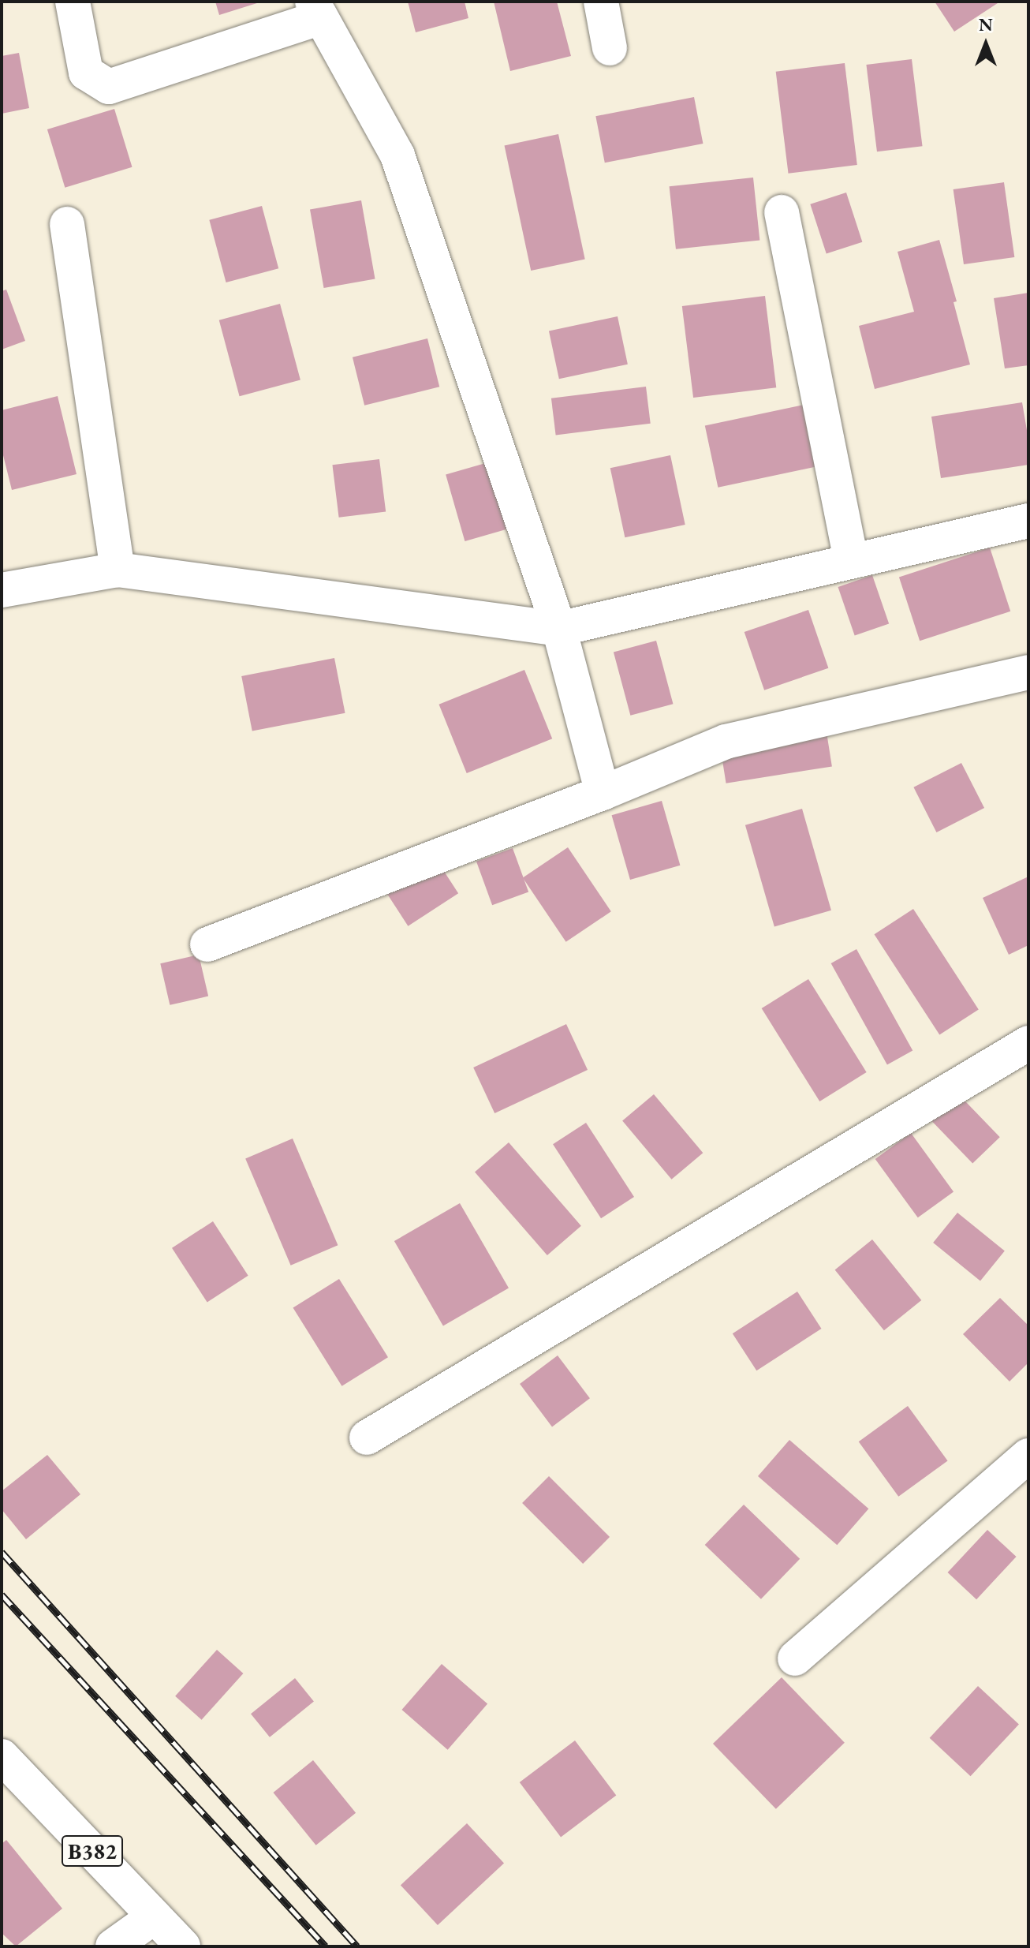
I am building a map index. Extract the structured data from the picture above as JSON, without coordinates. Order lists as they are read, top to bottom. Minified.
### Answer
{"streets":{"street":["B382"]},"north":"top"}
